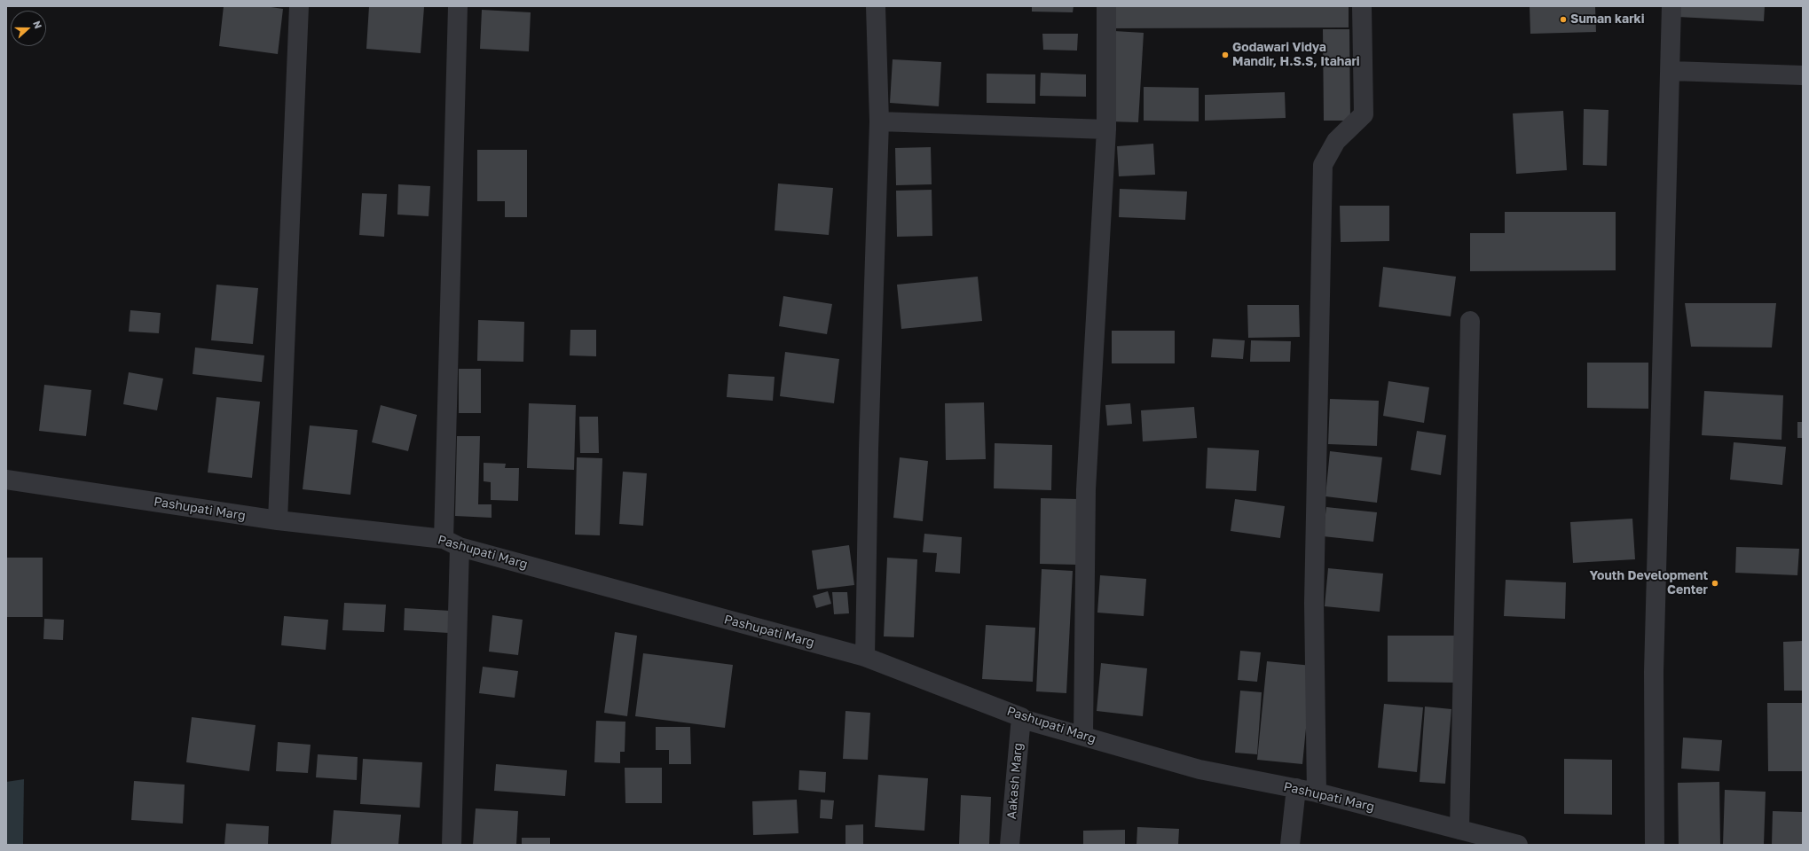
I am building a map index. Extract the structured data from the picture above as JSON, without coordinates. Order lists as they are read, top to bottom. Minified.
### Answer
{"streets":{"street":["Pashupati Marg","Aakash Marg"]},"crossings":[["Pashupati Marg","Aakash Marg"]],"places":["Suman karki","Godawari Vidya Mandir, H.S.S, Itahari","Youth Development Center"],"north":"right"}
